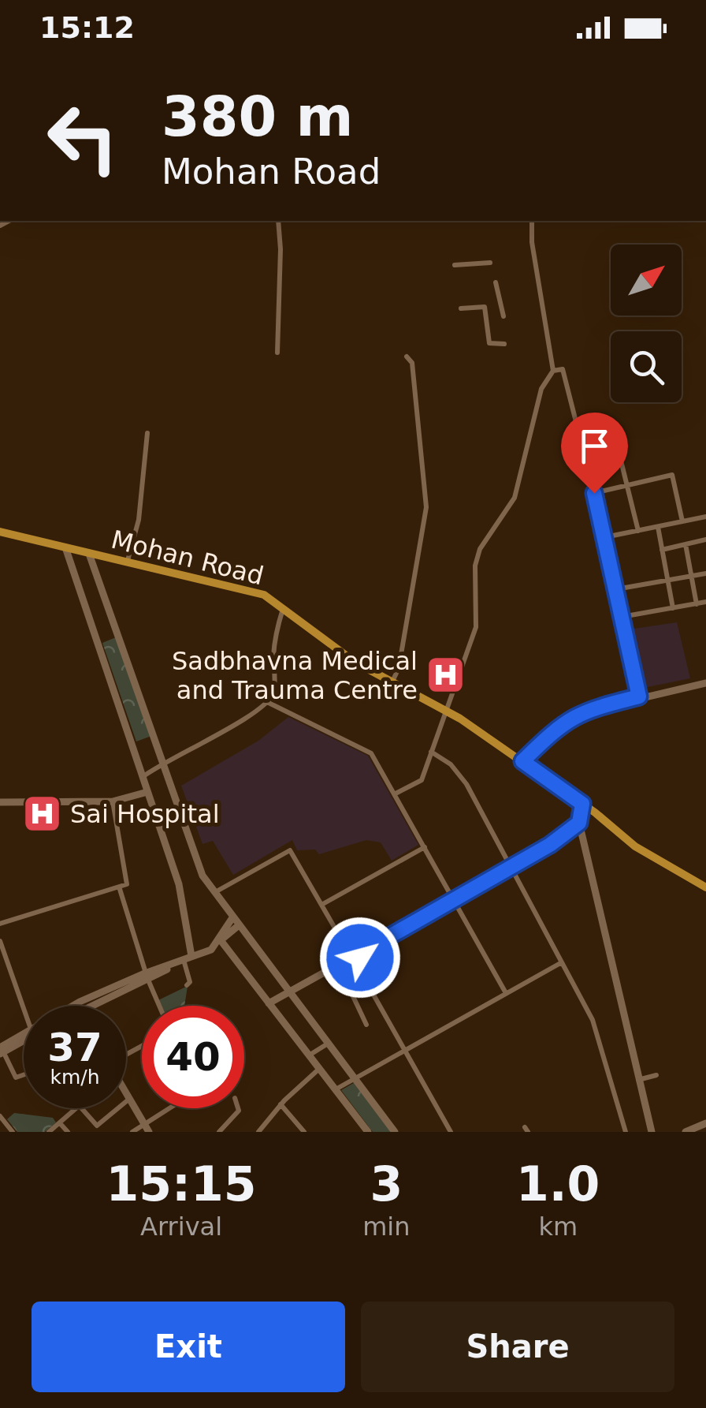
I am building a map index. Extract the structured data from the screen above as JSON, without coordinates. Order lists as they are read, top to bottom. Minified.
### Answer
{"streets":{"main road":["Mohan Road"]},"places":{"hospital":["Sadbhavna Medical and Trauma Centre","Sai Hospital"]},"north":"top right","page":{"status":"15:12","turn":["380 m","Mohan Road"],"speed":"37 km/h","limit":"40","eta":["15:15","Arrival","3","min","1.0","km"],"buttons":["Exit","Share"]}}
